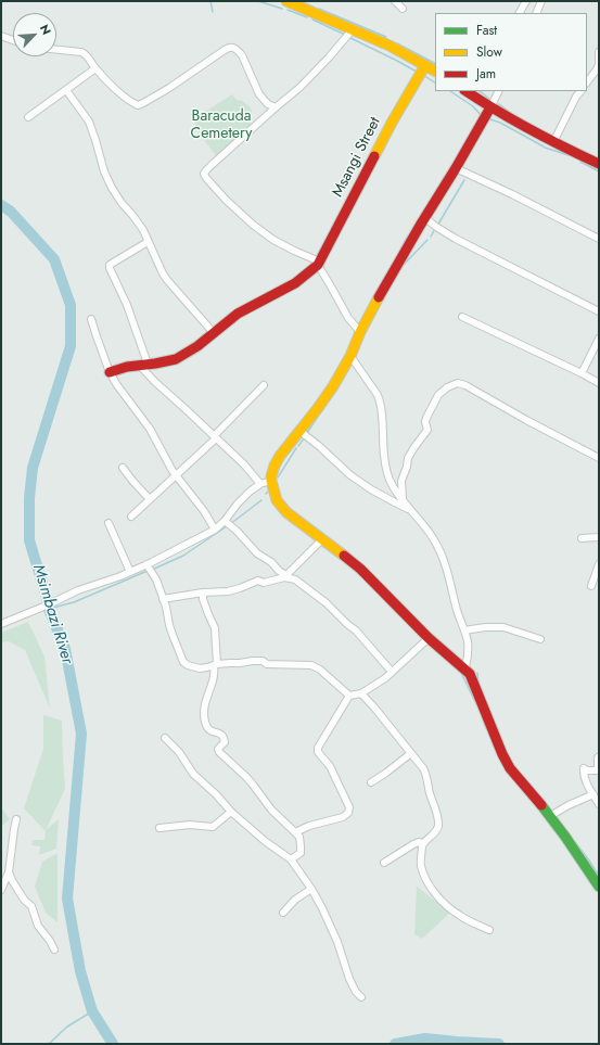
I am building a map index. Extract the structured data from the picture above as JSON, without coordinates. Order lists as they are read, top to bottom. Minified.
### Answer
{"streets":{"main road":["Msangi Street"]},"water":["Msimbazi River"],"parks":["Baracuda Cemetery"],"legend":["Fast","Slow","Jam"],"north":"top right"}
